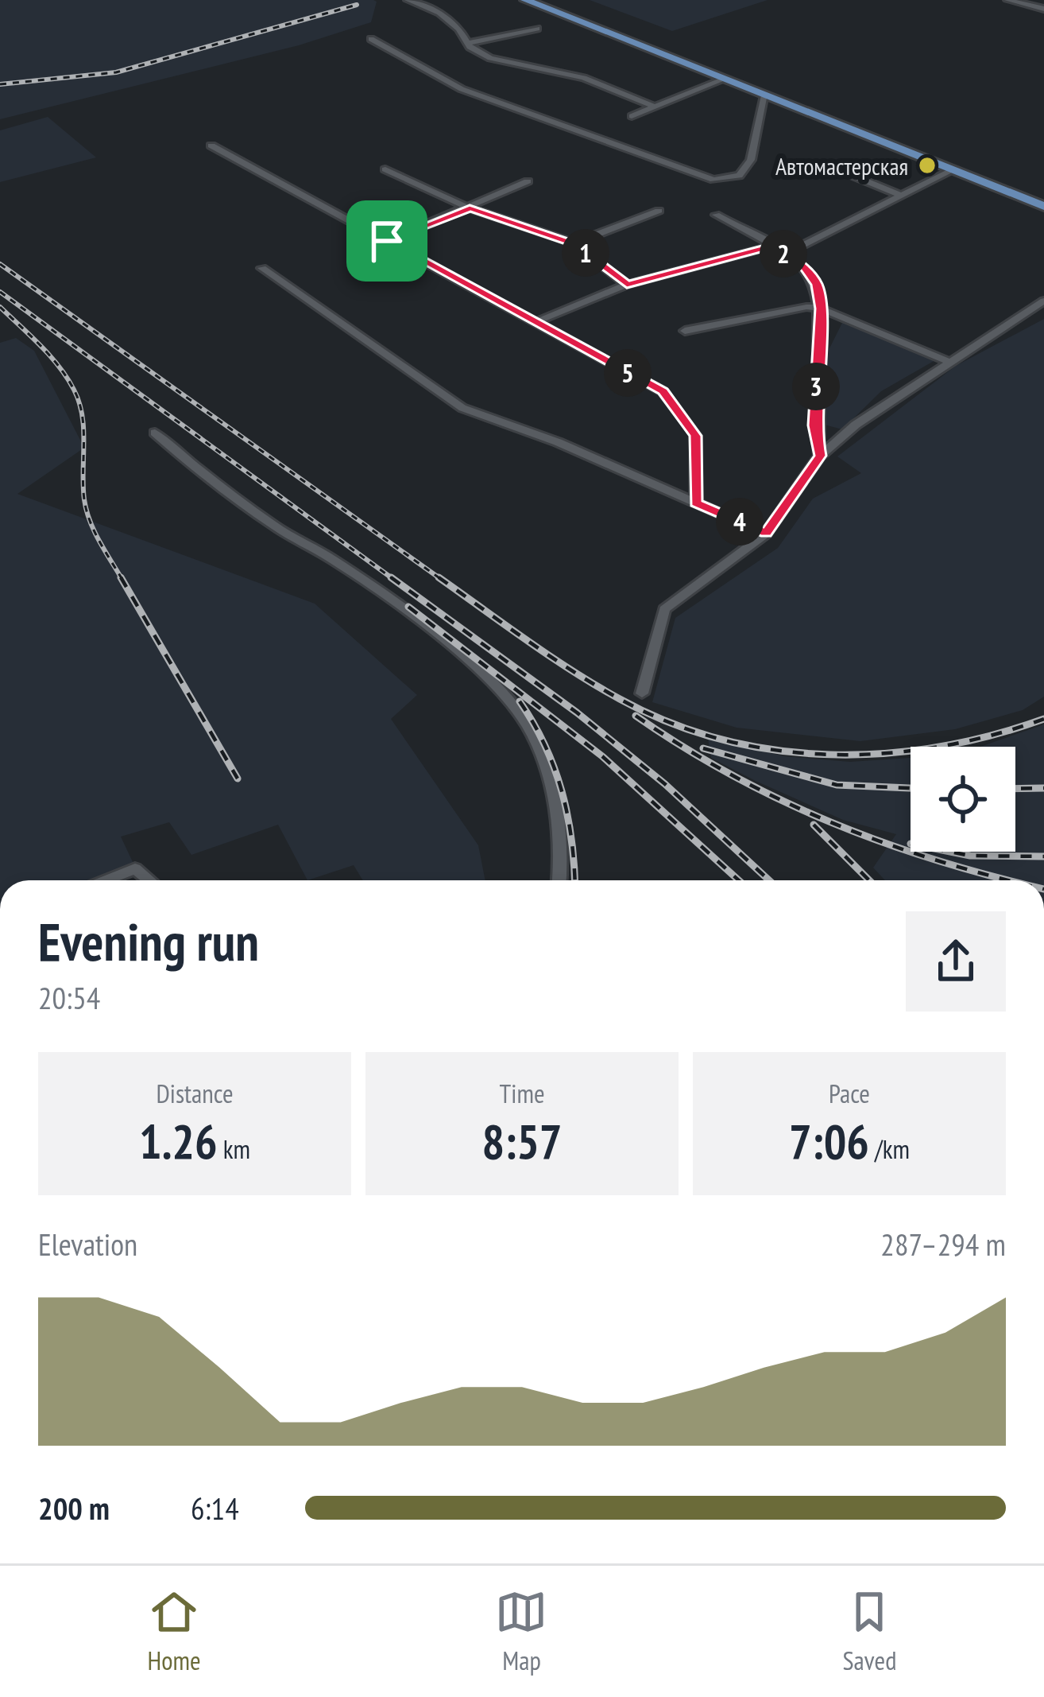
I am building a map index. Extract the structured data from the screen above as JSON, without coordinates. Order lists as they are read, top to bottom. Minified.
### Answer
{"places":["Автомастерская"],"page":{"pins":["1","2","5","3","4"],"heading":["Evening run","20:54"],"stats":[["Distance","1.26 km"],["Time","8:57"],["Pace","7:06 /km"]],"chart":["Elevation","287–294 m"],"list":[{"name":"200 m","note":"6:14"}],"tabs":["Home","Map","Saved"]}}
